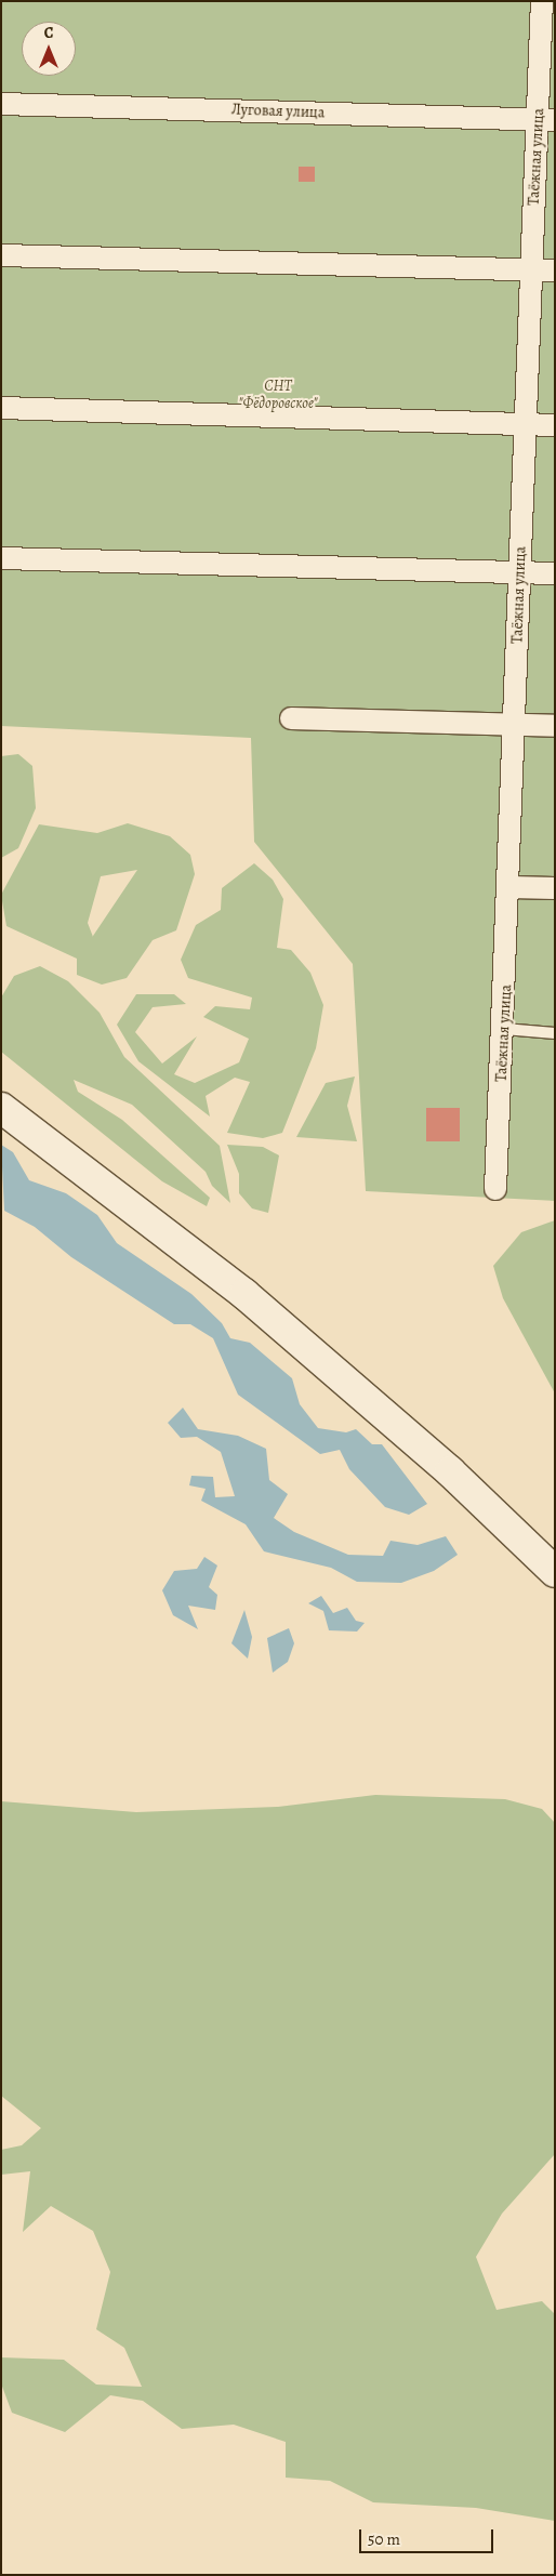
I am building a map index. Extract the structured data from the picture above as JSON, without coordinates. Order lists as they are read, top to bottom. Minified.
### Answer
{"streets":{"street":["Луговая улица","Таёжная улица"]},"crossings":[["Луговая улица","Таёжная улица"]],"parks":["СНТ \"Фёдоровское\""],"scale_bar":"50 m","north":"top"}
